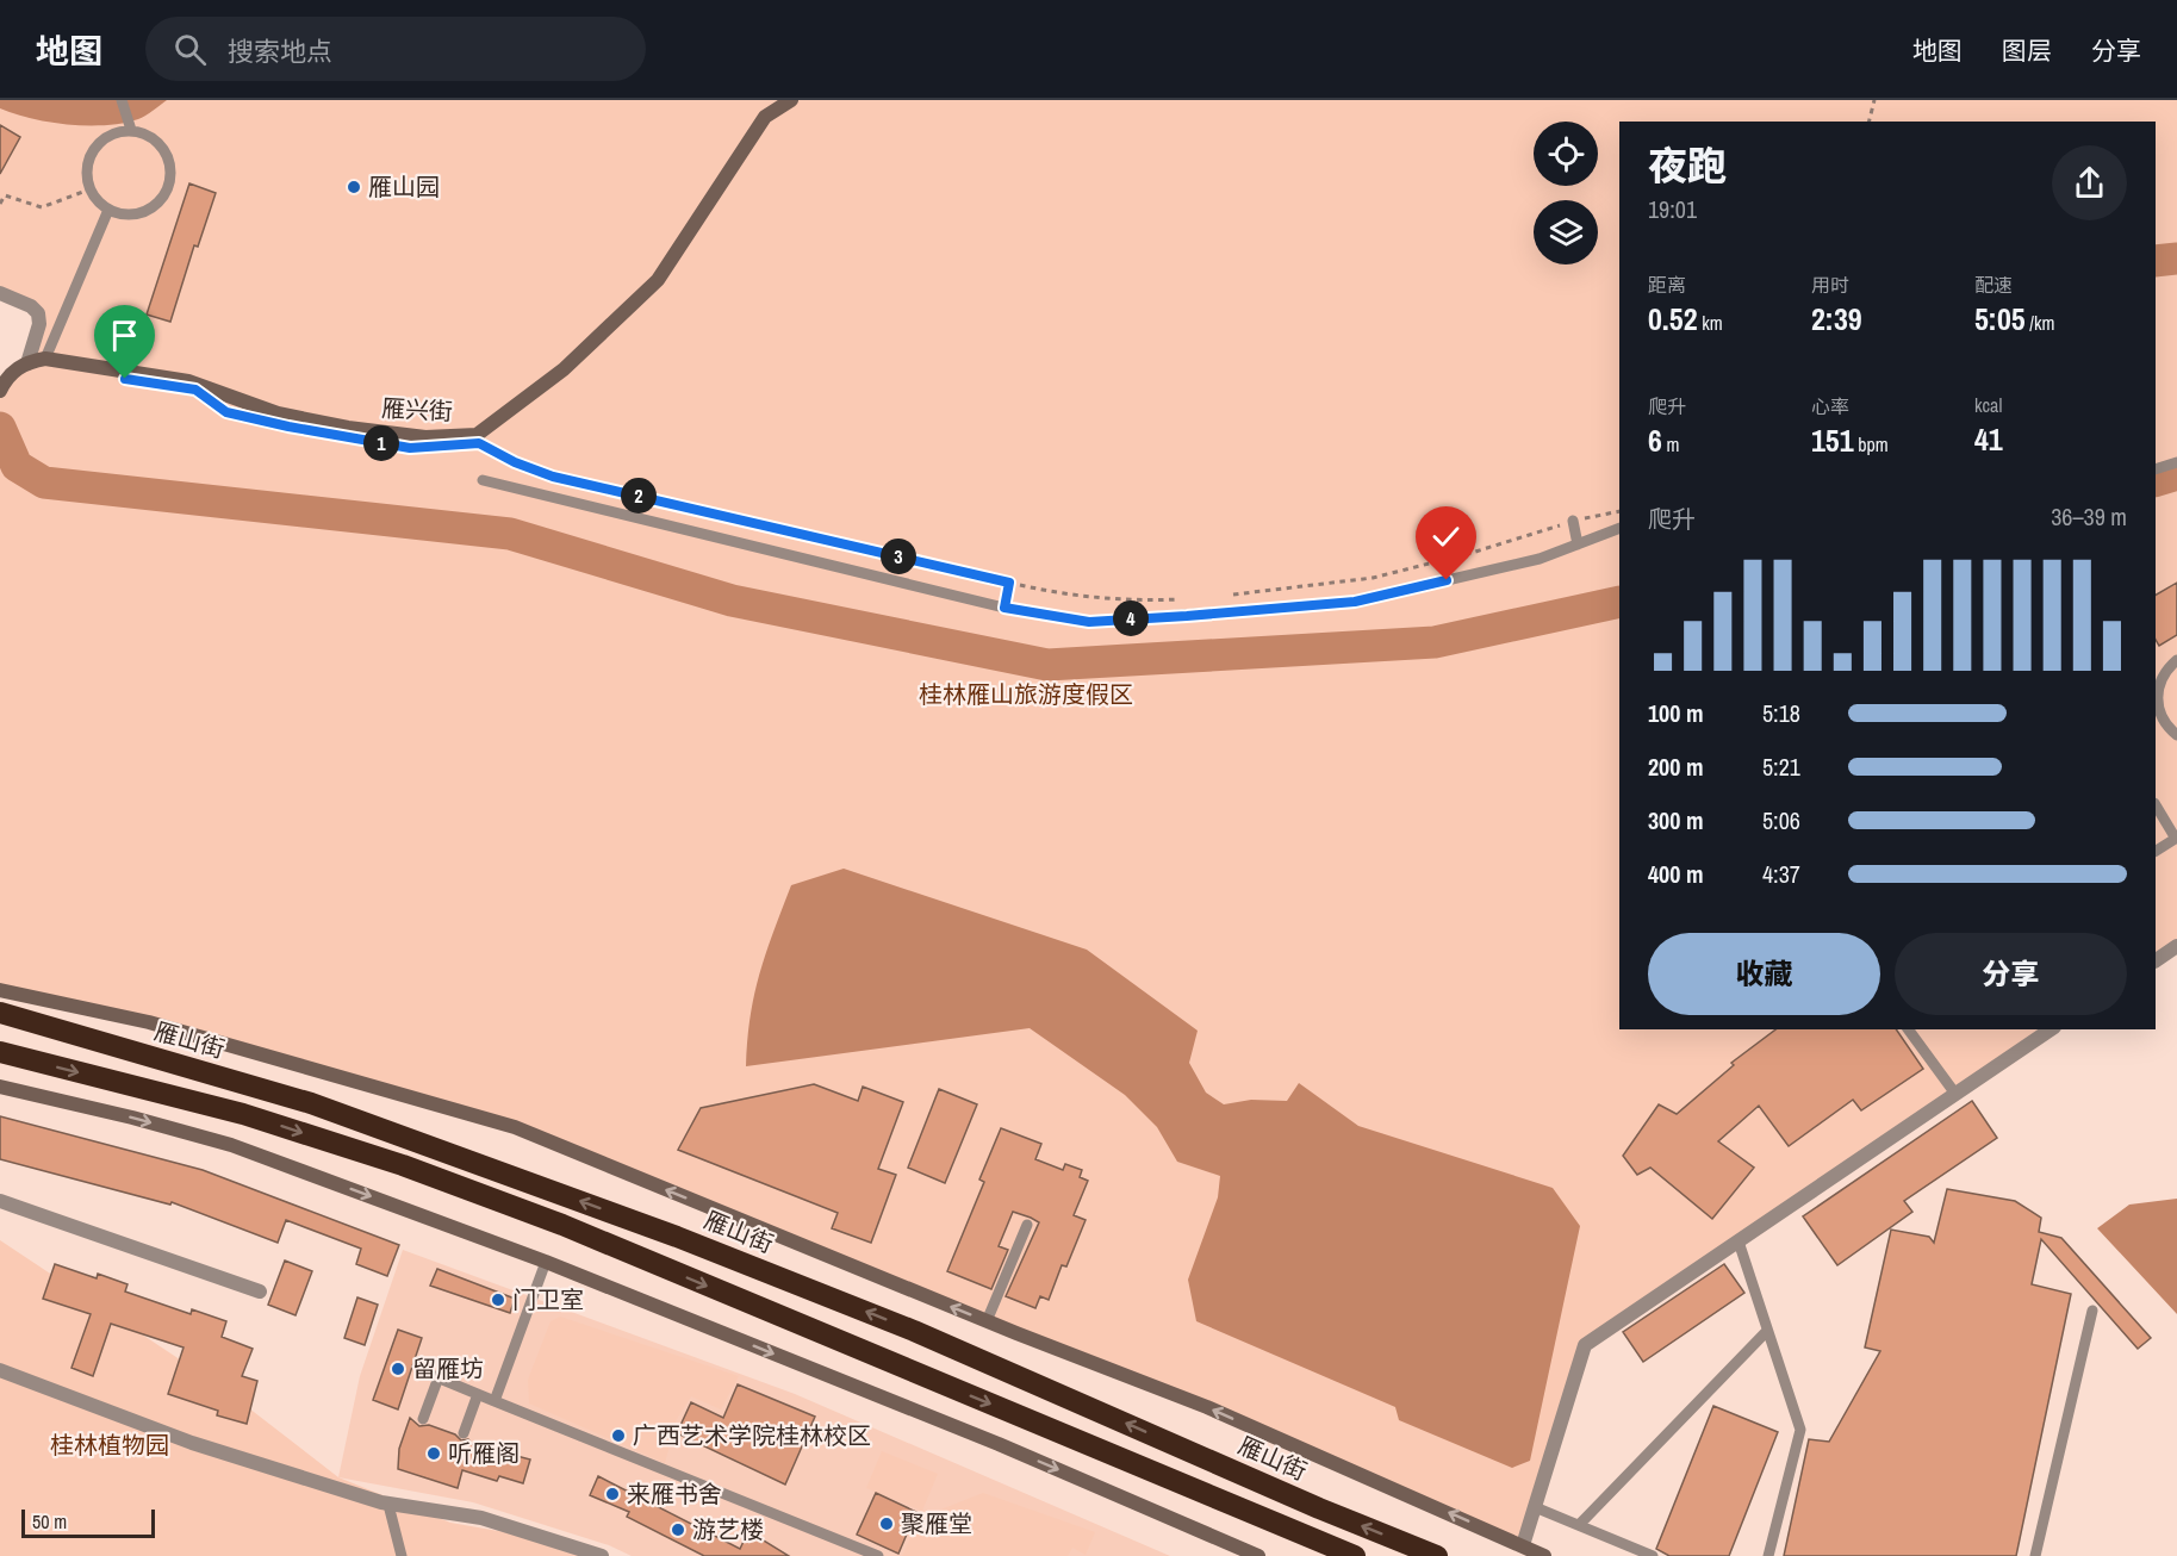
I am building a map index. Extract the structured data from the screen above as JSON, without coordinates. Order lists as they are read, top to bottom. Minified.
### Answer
{"streets":{"highway":["雁山街"],"street":["雁兴街"]},"parks":["桂林雁山旅游度假区","桂林植物园"],"places":["雁山园","门卫室","留雁坊","广西艺术学院桂林校区","听雁阁","来雁书舍","聚雁堂","游艺楼"],"scale_bar":"50 m","page":{"header":"地图","search":"搜索地点","nav":["地图","图层","分享"],"heading":["夜跑","19:01"],"stats":[["距离","0.52 km"],["用时","2:39"],["配速","5:05 /km"],["爬升","6 m"],["心率","151 bpm"],["kcal","41"]],"pins":["1","2","3","4"],"chart":["爬升","36–39 m"],"list":[{"name":"100 m","note":"5:18"},{"name":"200 m","note":"5:21"},{"name":"300 m","note":"5:06"},{"name":"400 m","note":"4:37"}],"buttons":["收藏","分享"],"scale":"50 m"}}
